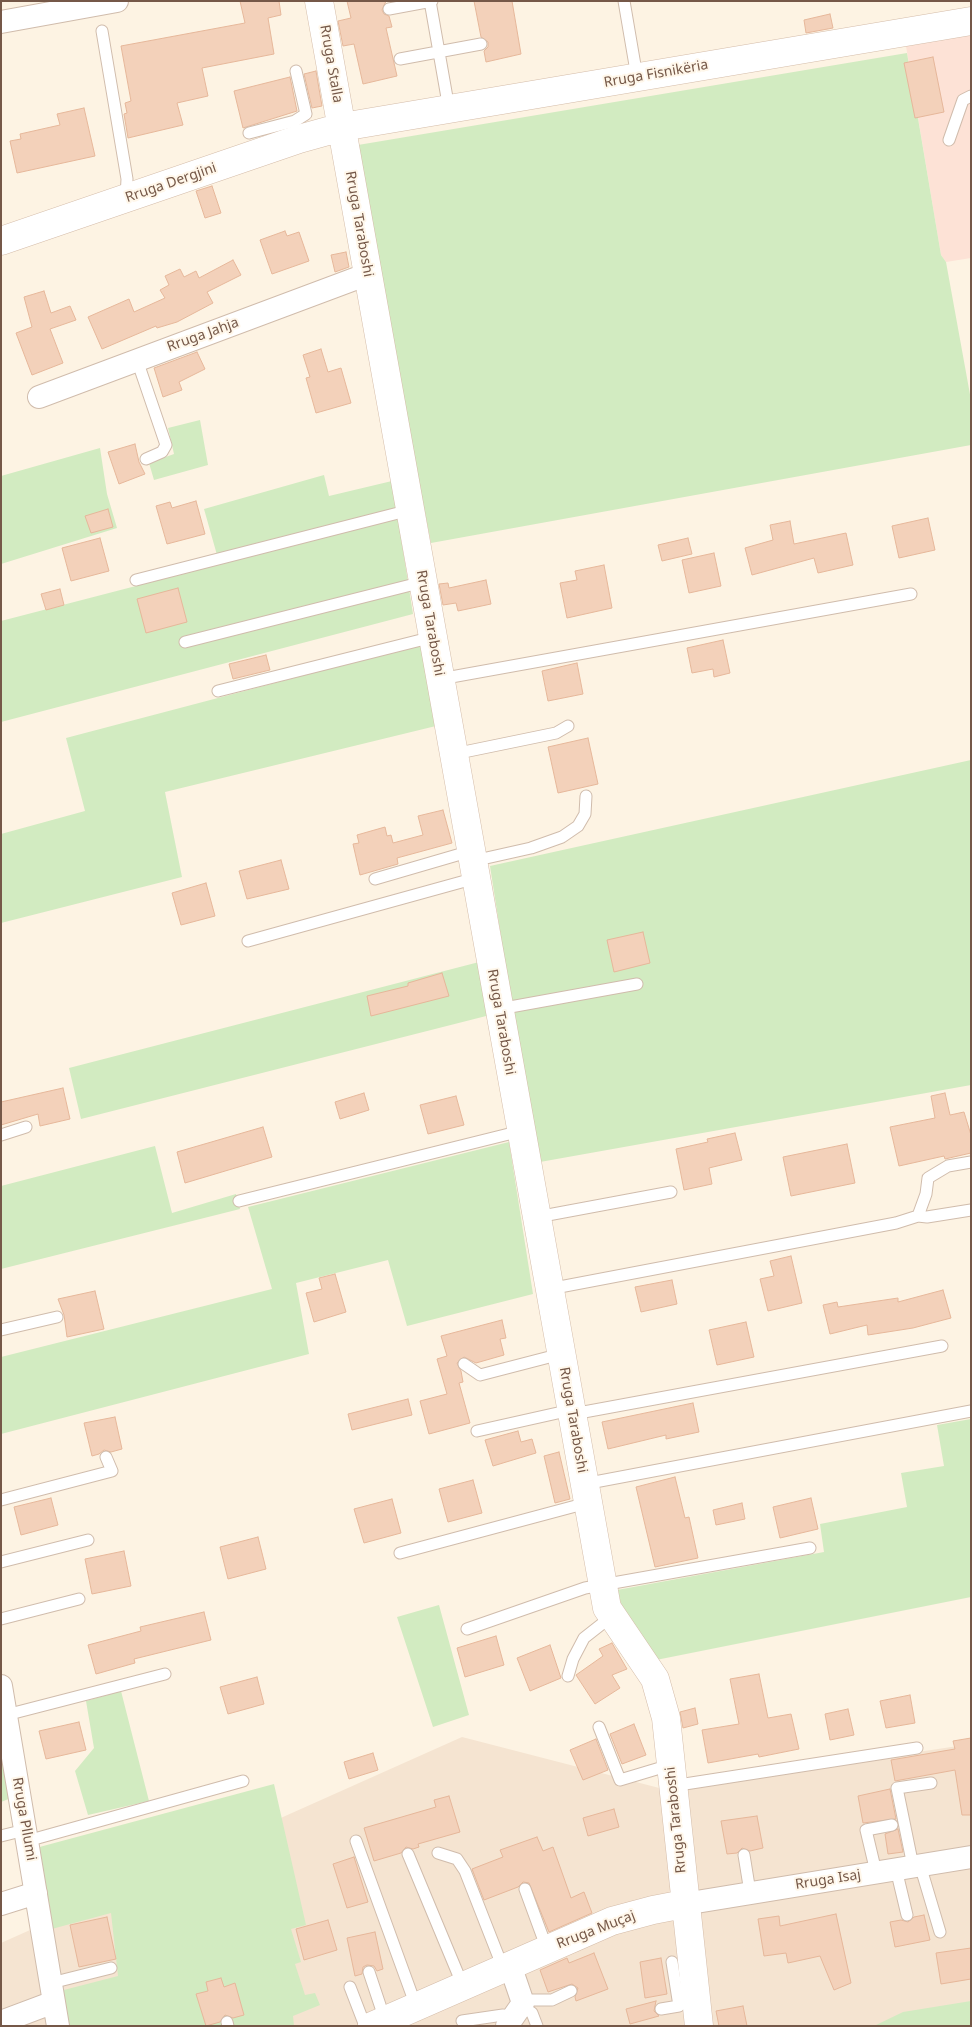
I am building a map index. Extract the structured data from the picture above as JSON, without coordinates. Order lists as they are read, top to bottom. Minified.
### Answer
{"streets":{"street":["Rruga Stalla","Rruga Fisnikëria","Rruga Dergjini","Rruga Taraboshi","Rruga Jahja","Rruga Pllumi","Rruga Isaj","Rruga Muçaj"]},"crossings":[["Rruga Stalla","Rruga Fisnikëria"],["Rruga Stalla","Rruga Dergjini"],["Rruga Stalla","Rruga Taraboshi"],["Rruga Fisnikëria","Rruga Dergjini"],["Rruga Fisnikëria","Rruga Taraboshi"],["Rruga Dergjini","Rruga Taraboshi"],["Rruga Taraboshi","Rruga Jahja"],["Rruga Taraboshi","Rruga Isaj"],["Rruga Taraboshi","Rruga Muçaj"],["Rruga Isaj","Rruga Muçaj"]]}
